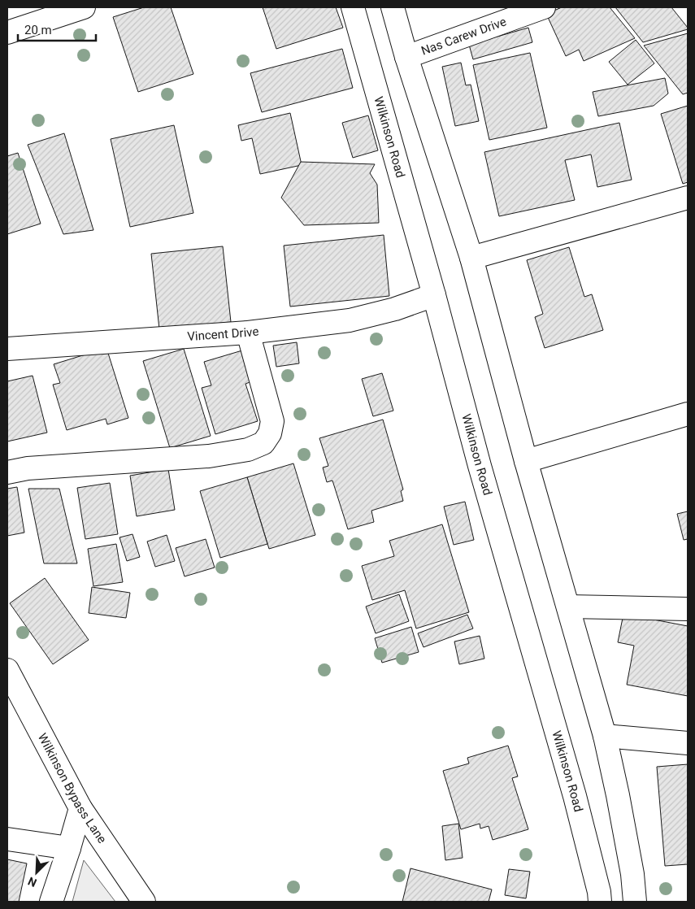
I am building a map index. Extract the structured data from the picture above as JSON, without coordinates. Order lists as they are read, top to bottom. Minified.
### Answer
{"streets":{"street":["Nas Carew Drive","Wilkinson Road","Vincent Drive","Wilkinson Bypass Lane"]},"crossings":[["Wilkinson Road","Vincent Drive"]],"scale_bar":"20 m","north":"bottom left"}
